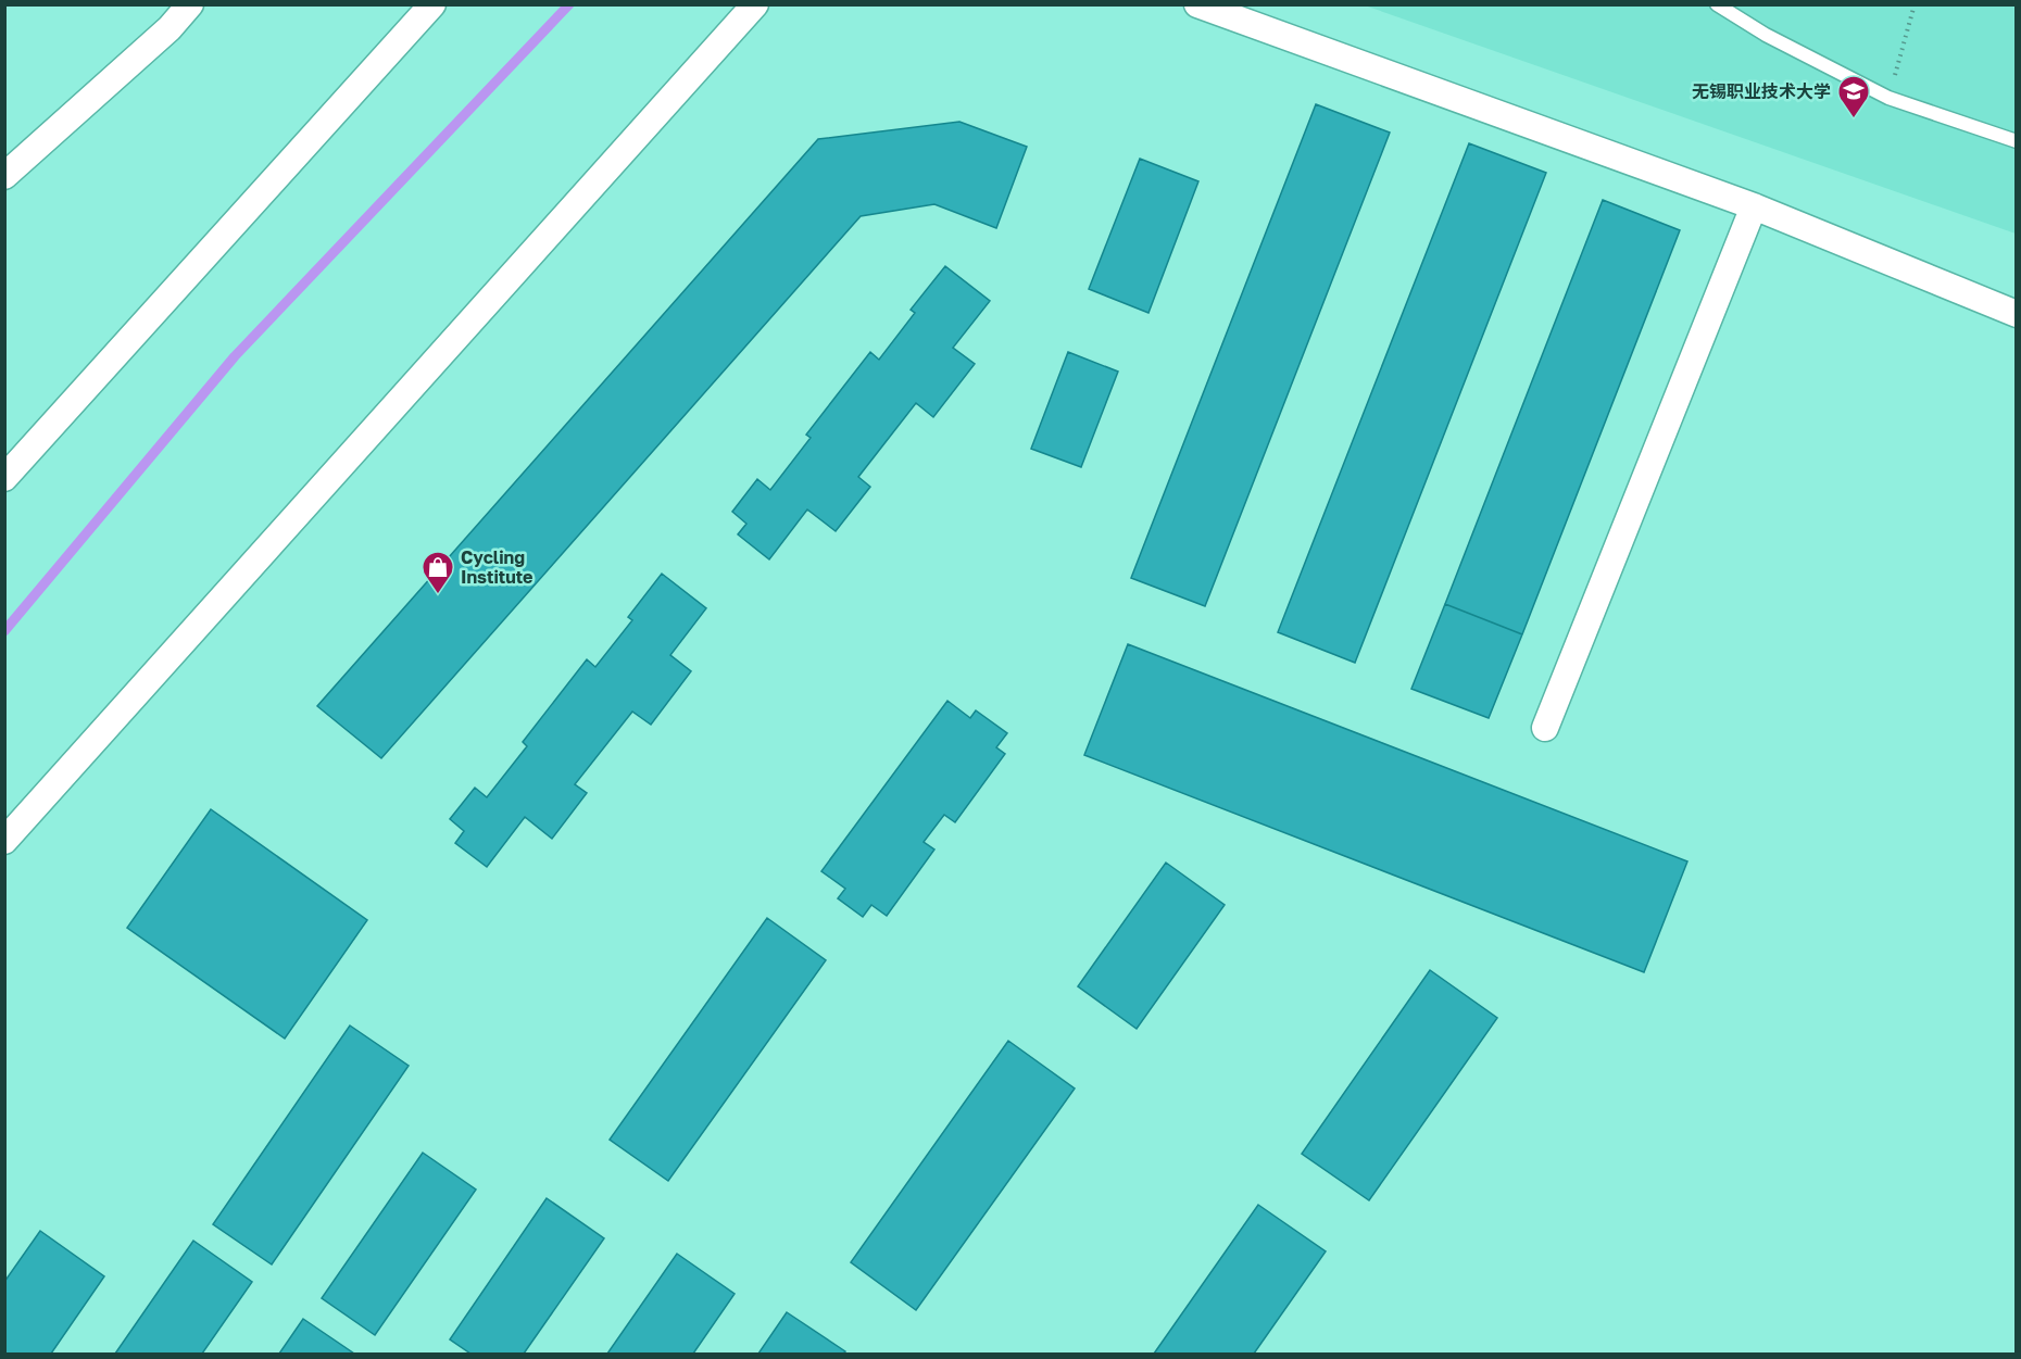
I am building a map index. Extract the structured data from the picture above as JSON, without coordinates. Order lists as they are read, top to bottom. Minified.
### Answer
{"places":{"school or university":["无锡职业技术大学"],"shop":["Cycling Institute"]}}
